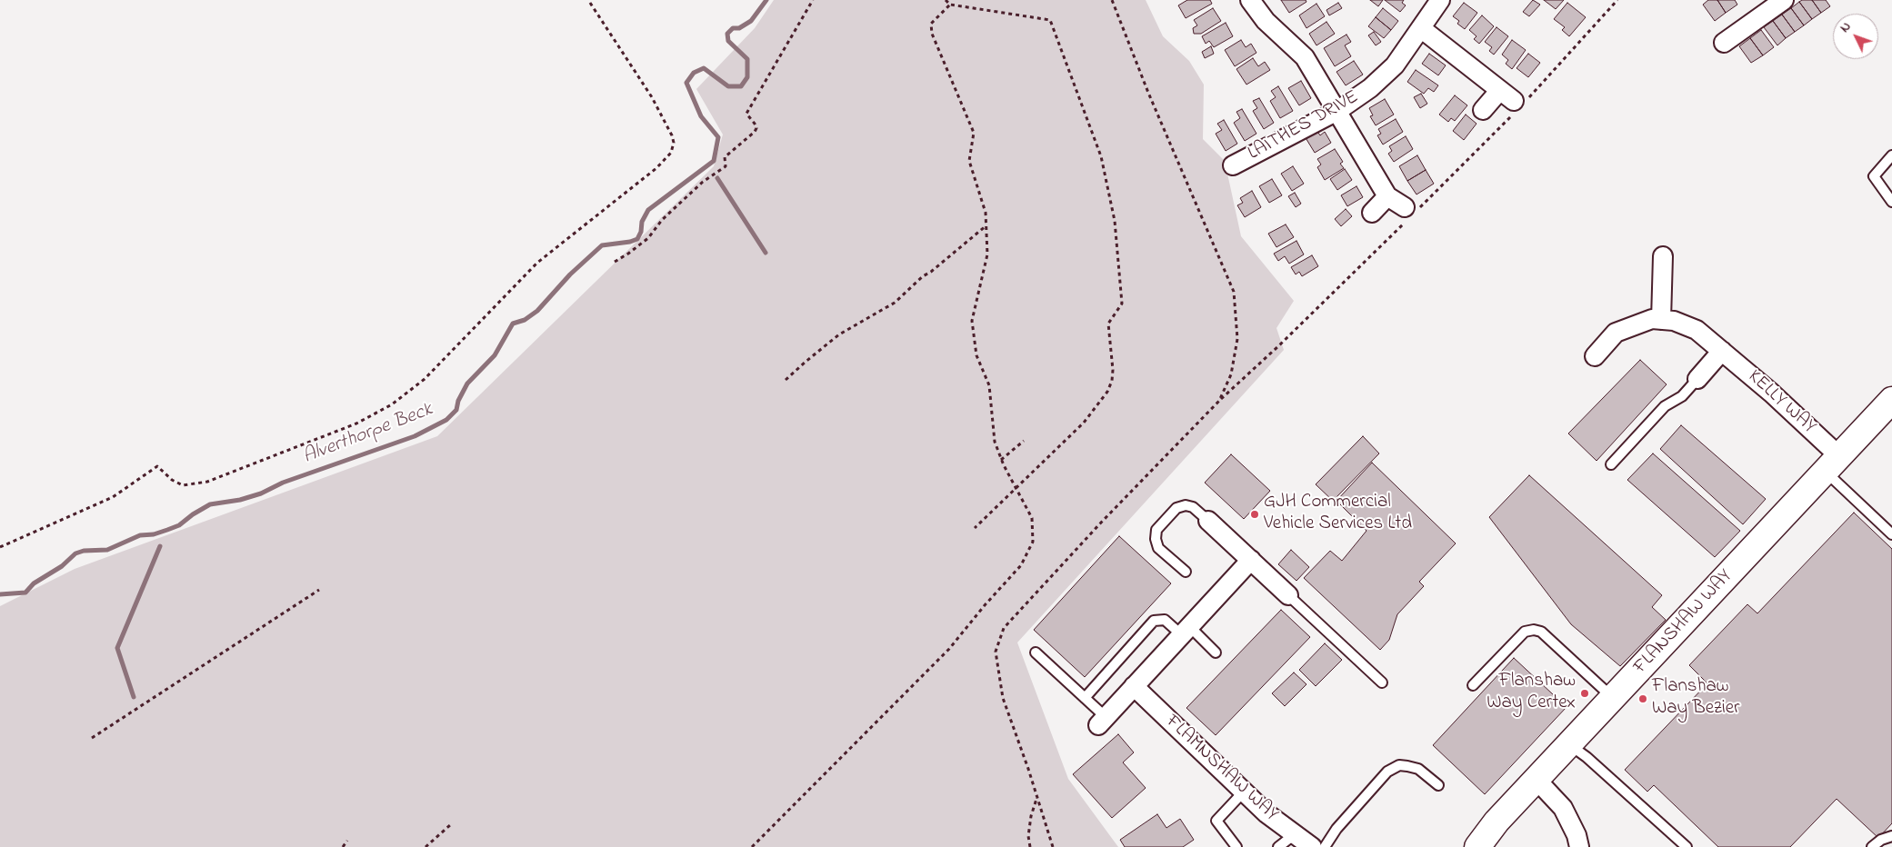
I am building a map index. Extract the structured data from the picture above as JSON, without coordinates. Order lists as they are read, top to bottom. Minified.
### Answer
{"streets":{"street":["LAITHES DRIVE","KELLY WAY","FLANSHAW WAY","FLAMNSHAW WAY"]},"crossings":[["KELLY WAY","FLANSHAW WAY"]],"water":["Alverthorpe Beck"],"places":["GJH Commercial Vehicle Services Ltd","Flanshaw Way Certex","Flanshaw Way Bezier"],"north":"top left"}
